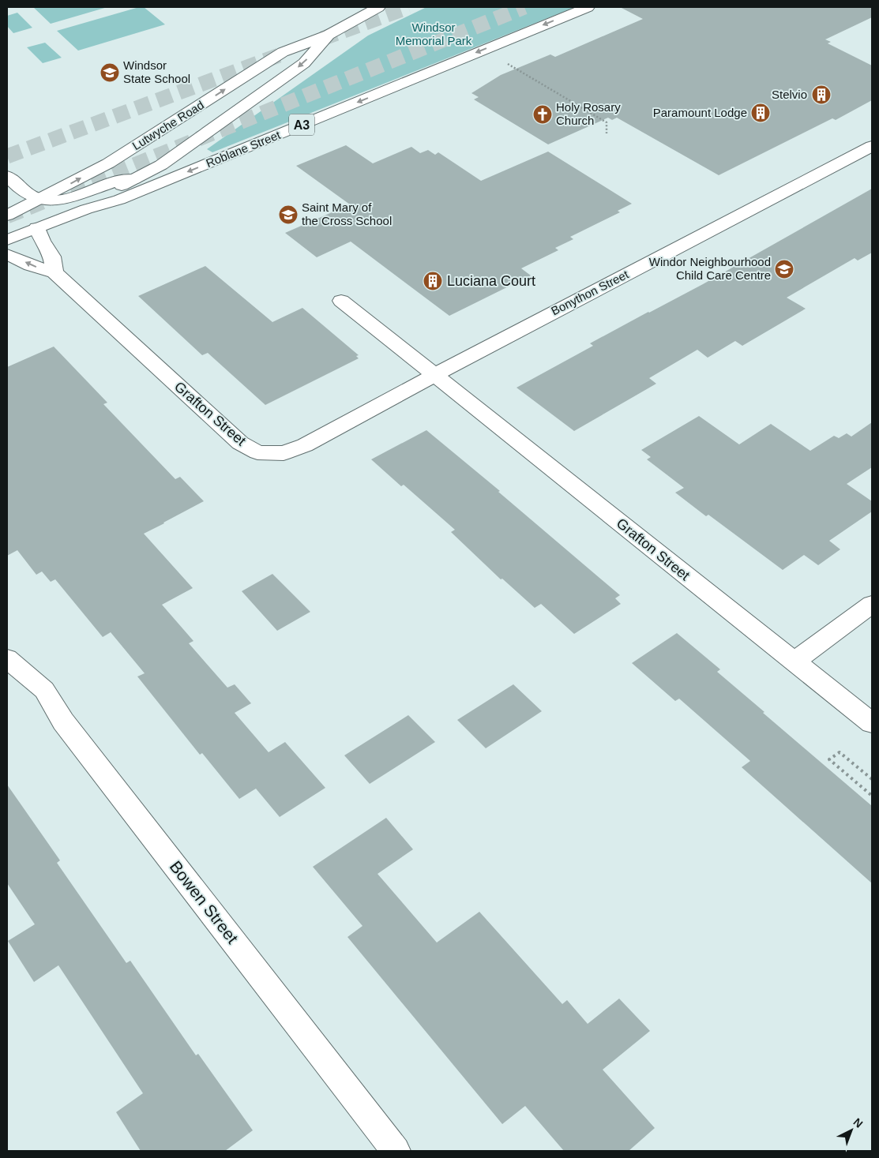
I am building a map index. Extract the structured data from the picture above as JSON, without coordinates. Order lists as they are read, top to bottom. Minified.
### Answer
{"streets":{"main road":["A3","Lutwyche Road","Roblane Street","Bonython Street","Grafton Street","Bowen Street"]},"crossings":[["Lutwyche Road","Roblane Street"],["Bonython Street","Grafton Street"]],"one_way":["Roblane Street"],"parks":["Windsor Memorial Park"],"places":{"school or university":["Windsor State School","Saint Mary of the Cross School","Windor Neighbourhood Child Care Centre"],"building":["Stelvio","Paramount Lodge","Luciana Court"],"church":["Holy Rosary Church"]},"north":"top right"}
